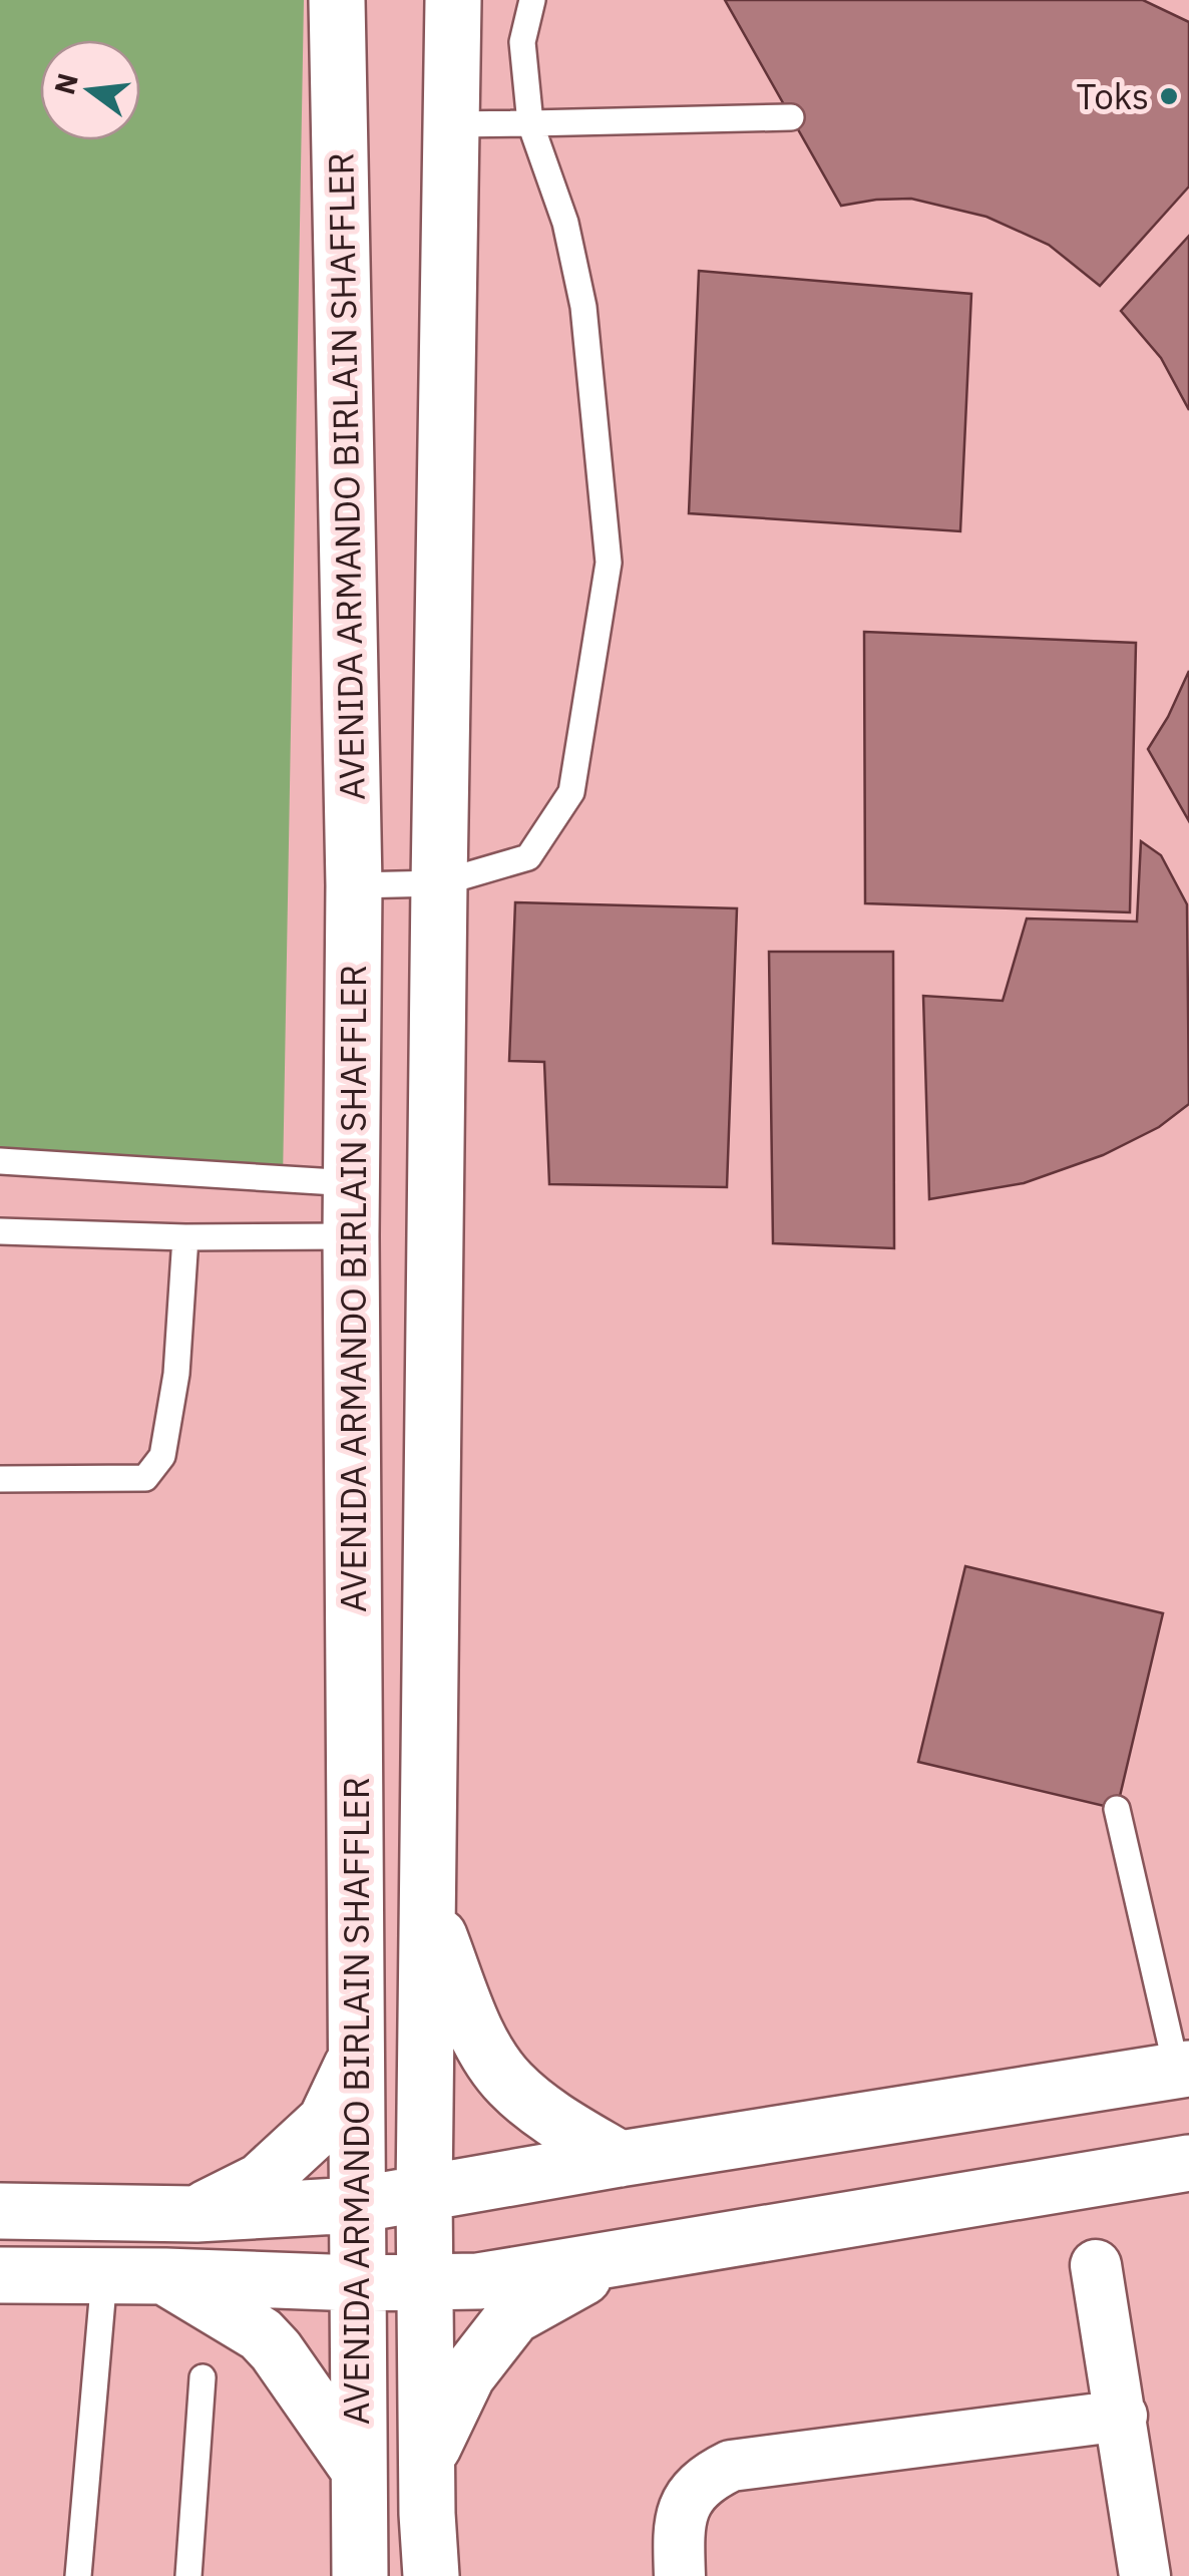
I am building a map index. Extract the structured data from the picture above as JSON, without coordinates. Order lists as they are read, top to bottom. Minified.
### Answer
{"streets":{"street":["AVENIDA ARMANDO BIRLAIN SHAFFLER"]},"places":["Toks"],"north":"left"}
